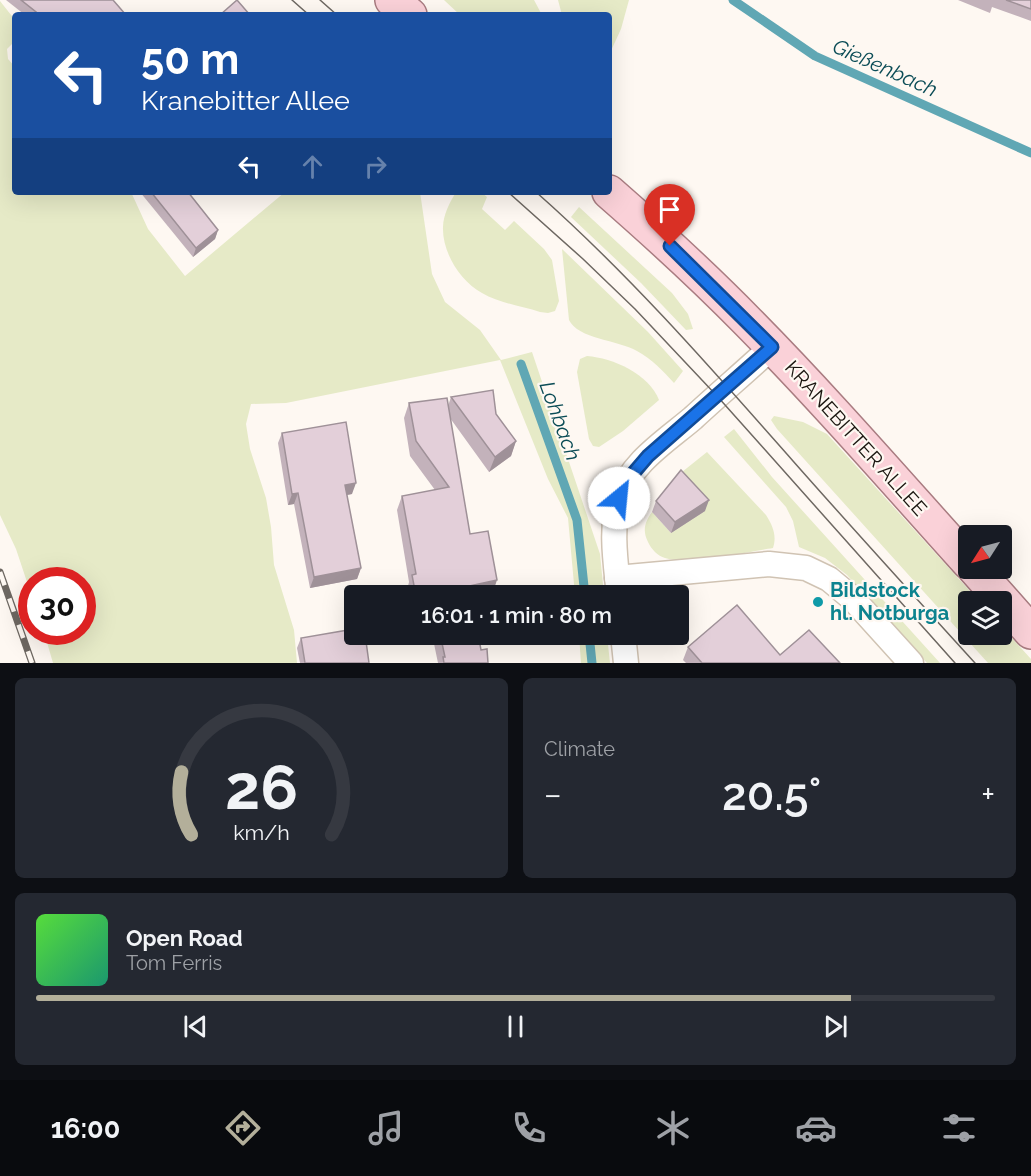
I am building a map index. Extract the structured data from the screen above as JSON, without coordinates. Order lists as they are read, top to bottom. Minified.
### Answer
{"streets":{"main road":["KRANEBITTER ALLEE"]},"water":["Gießenbach","Lohbach"],"places":["Bildstock hl. Notburga"],"north":"bottom left","page":{"turn":["50 m","Kranebitter Allee"],"limit":"30","trip":"16:01 · 1 min · 80 m","tile":"Climate","heat":["−","20.5°","+"],"song":["Open Road","Tom Ferris"],"tabs":"16:00","gauge":["26","km/h"]}}
